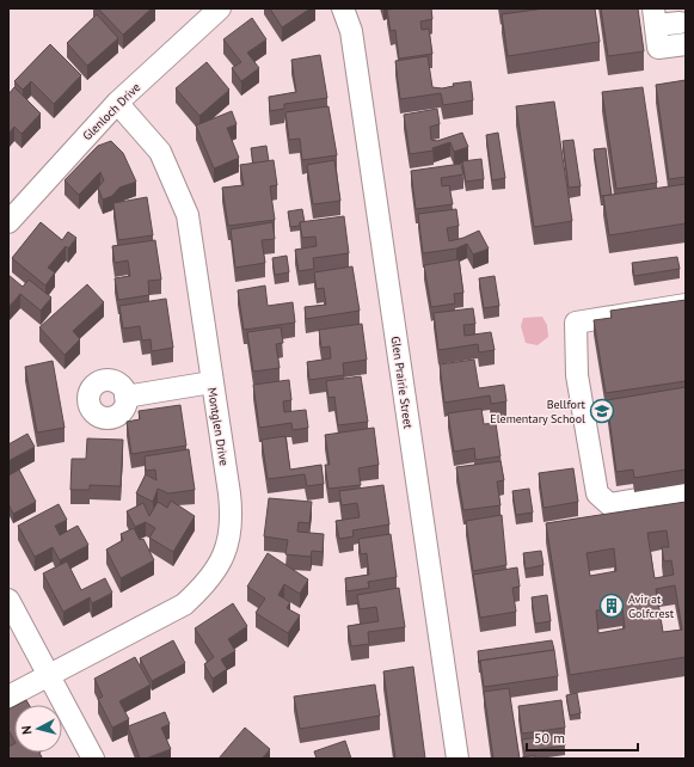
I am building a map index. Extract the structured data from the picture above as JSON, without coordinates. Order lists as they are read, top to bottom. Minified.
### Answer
{"streets":{"street":["Glenloch Drive","Glen Prairie Street","Montglen Drive"]},"crossings":[["Glenloch Drive","Montglen Drive"]],"places":{"school or university":["Bellfort Elementary School"],"building":["Avir at Golfcrest"]},"scale_bar":"50 m","north":"left"}
